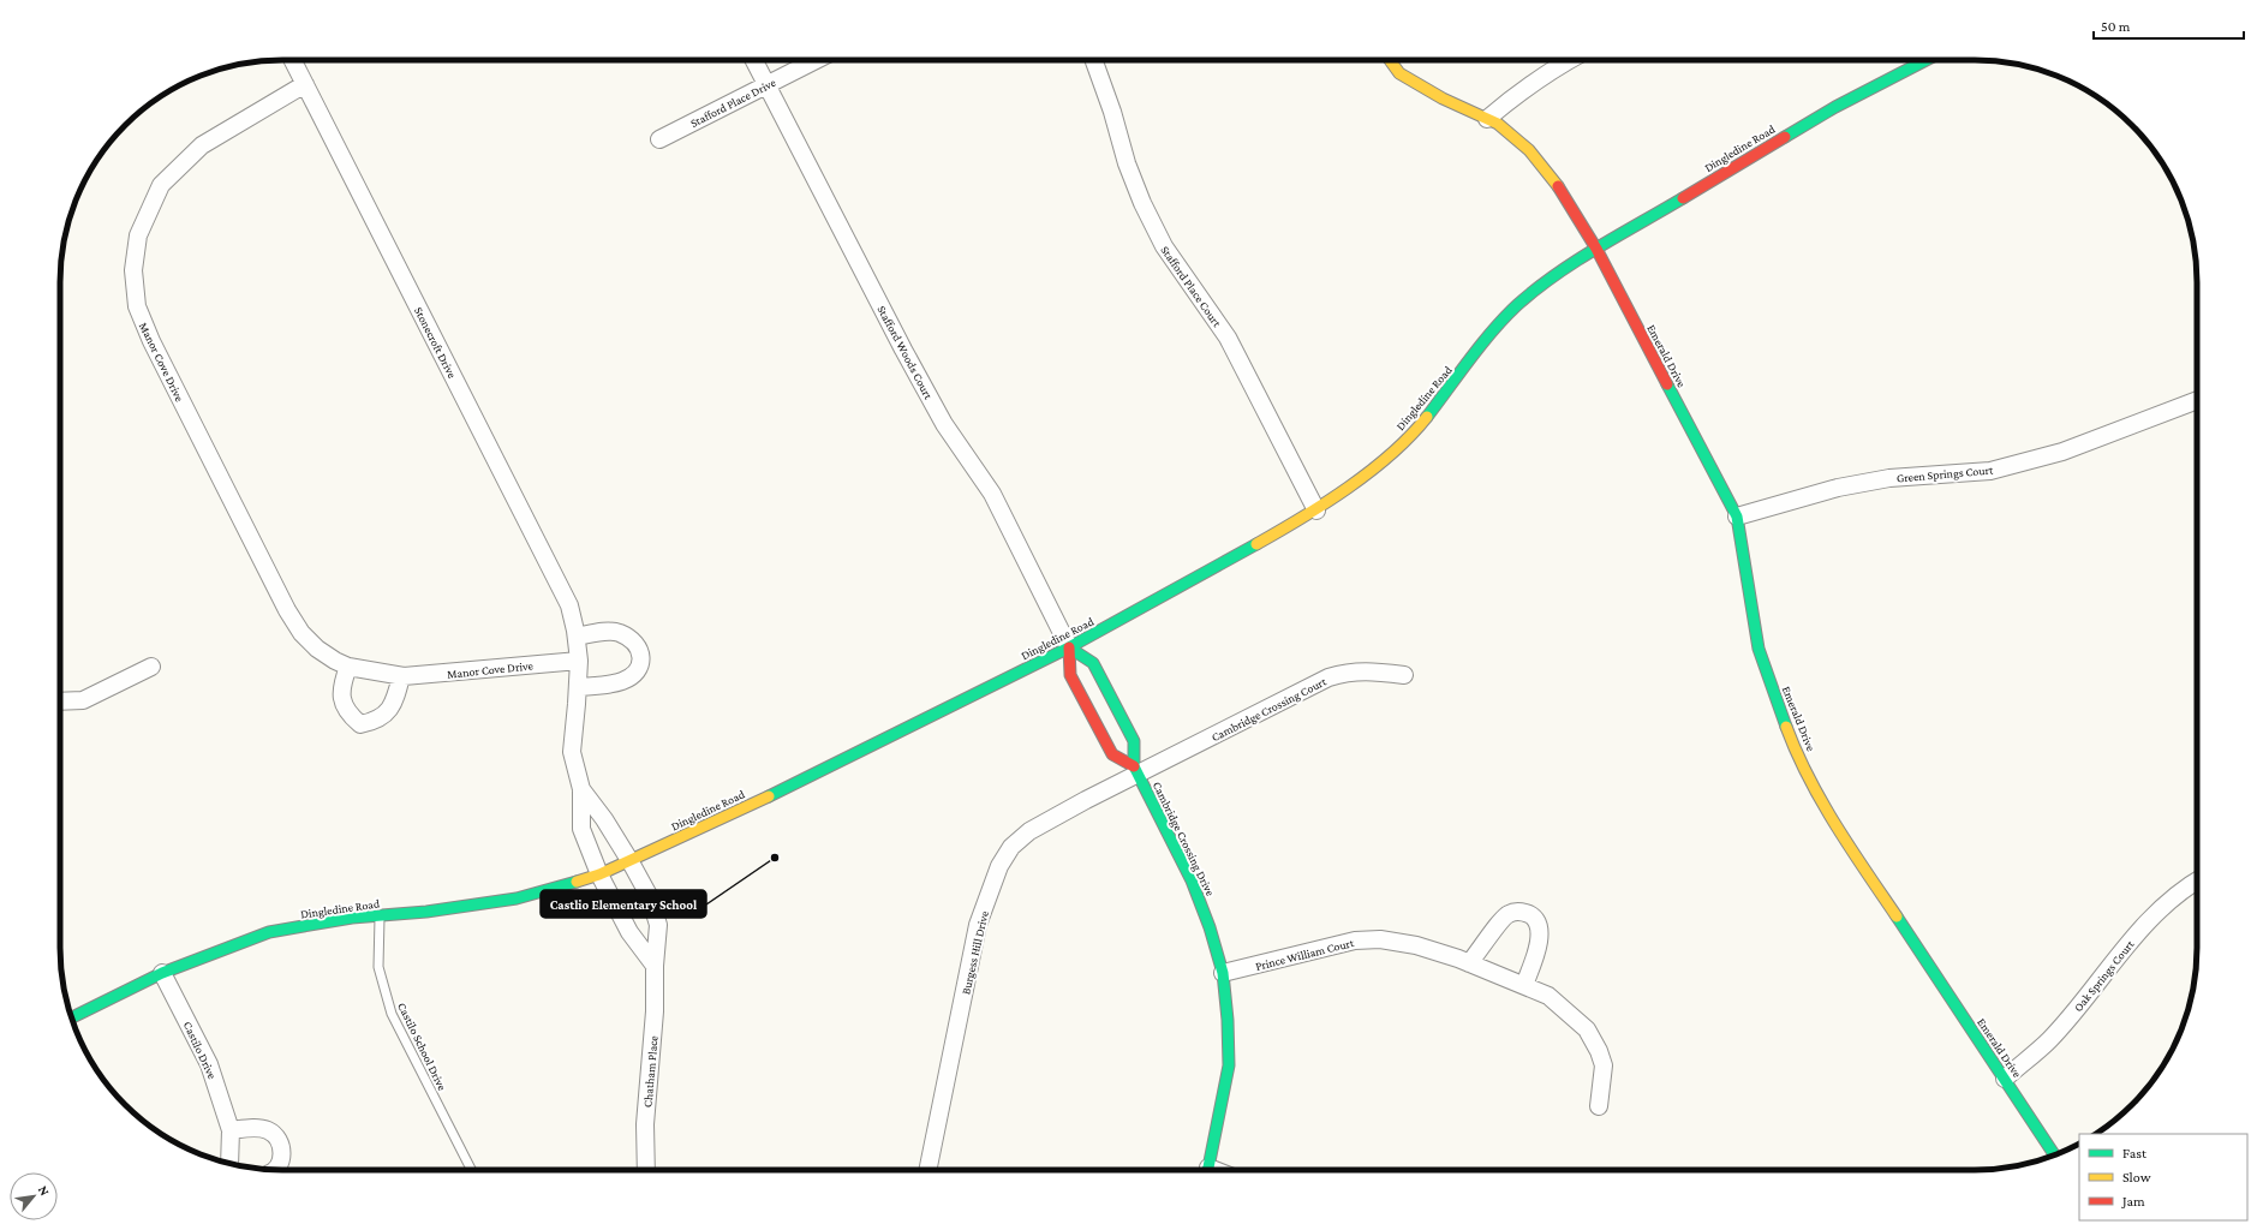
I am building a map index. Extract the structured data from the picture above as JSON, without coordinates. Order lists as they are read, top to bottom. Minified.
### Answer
{"streets":{"street":["Stafford Place Drive","Dingledine Road","Stafford Place Court","Stonecroft Drive","Stafford Woods Court","Emerald Drive","Manor Cove Drive","Green Springs Court","Cambridge Crossing Court","Cambridge Crossing Drive","Burgess Hill Drive","Prince William Court","Oak Springs Court","Castilo Drive","Chatham Place"],"lane":["Castilo School Drive"]},"crossings":[["Stafford Place Drive","Stafford Woods Court"],["Dingledine Road","Stafford Place Court"],["Dingledine Road","Stonecroft Drive"],["Dingledine Road","Stafford Woods Court"],["Dingledine Road","Emerald Drive"],["Dingledine Road","Cambridge Crossing Drive"],["Dingledine Road","Castilo School Drive"],["Dingledine Road","Castilo Drive"],["Dingledine Road","Chatham Place"],["Stonecroft Drive","Manor Cove Drive"],["Stonecroft Drive","Chatham Place"],["Stafford Woods Court","Cambridge Crossing Drive"],["Emerald Drive","Green Springs Court"],["Emerald Drive","Oak Springs Court"],["Cambridge Crossing Court","Cambridge Crossing Drive"],["Cambridge Crossing Court","Burgess Hill Drive"],["Cambridge Crossing Drive","Burgess Hill Drive"],["Cambridge Crossing Drive","Prince William Court"]],"places":["Castlio Elementary School"],"legend":["Fast","Slow","Jam"],"scale_bar":"50 m","north":"top right"}
